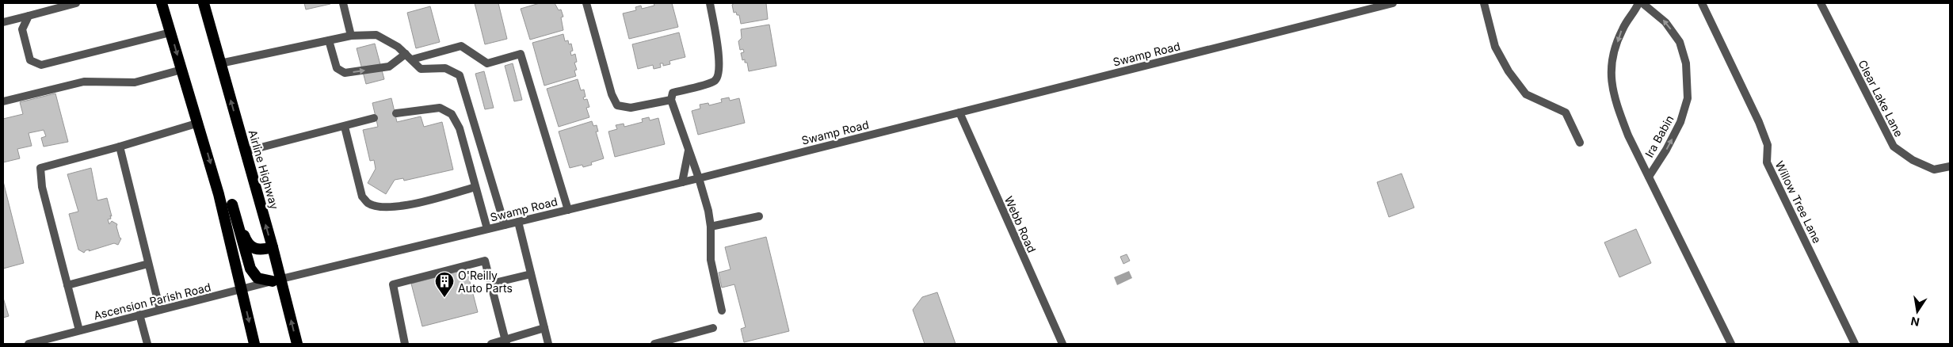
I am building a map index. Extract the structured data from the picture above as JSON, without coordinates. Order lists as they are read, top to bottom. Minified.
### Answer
{"streets":{"highway":["Airline Highway"],"street":["Swamp Road","Clear Lake Lane","Ira Babin","Willow Tree Lane","Webb Road","Ascension Parish Road"]},"crossings":[["Swamp Road","Airline Highway"],["Swamp Road","Webb Road"],["Swamp Road","Ascension Parish Road"],["Airline Highway","Ascension Parish Road"]],"places":{"building":["O'Reilly Auto Parts"]},"north":"bottom"}
